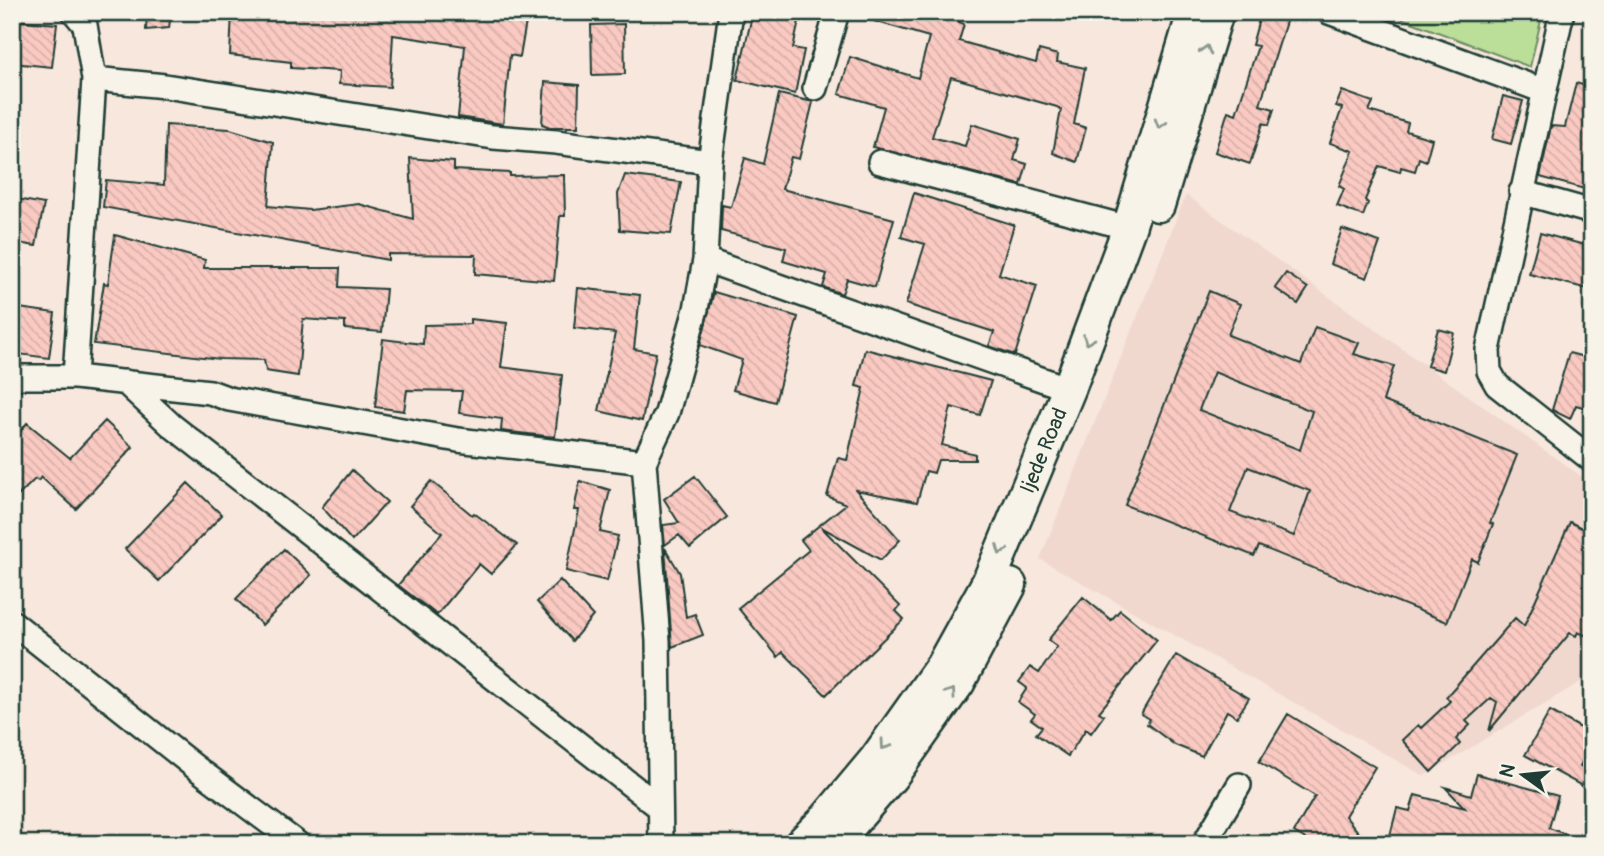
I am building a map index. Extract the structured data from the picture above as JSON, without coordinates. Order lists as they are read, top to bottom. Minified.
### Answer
{"streets":{"main road":["Ijede Road"]},"north":"left"}
